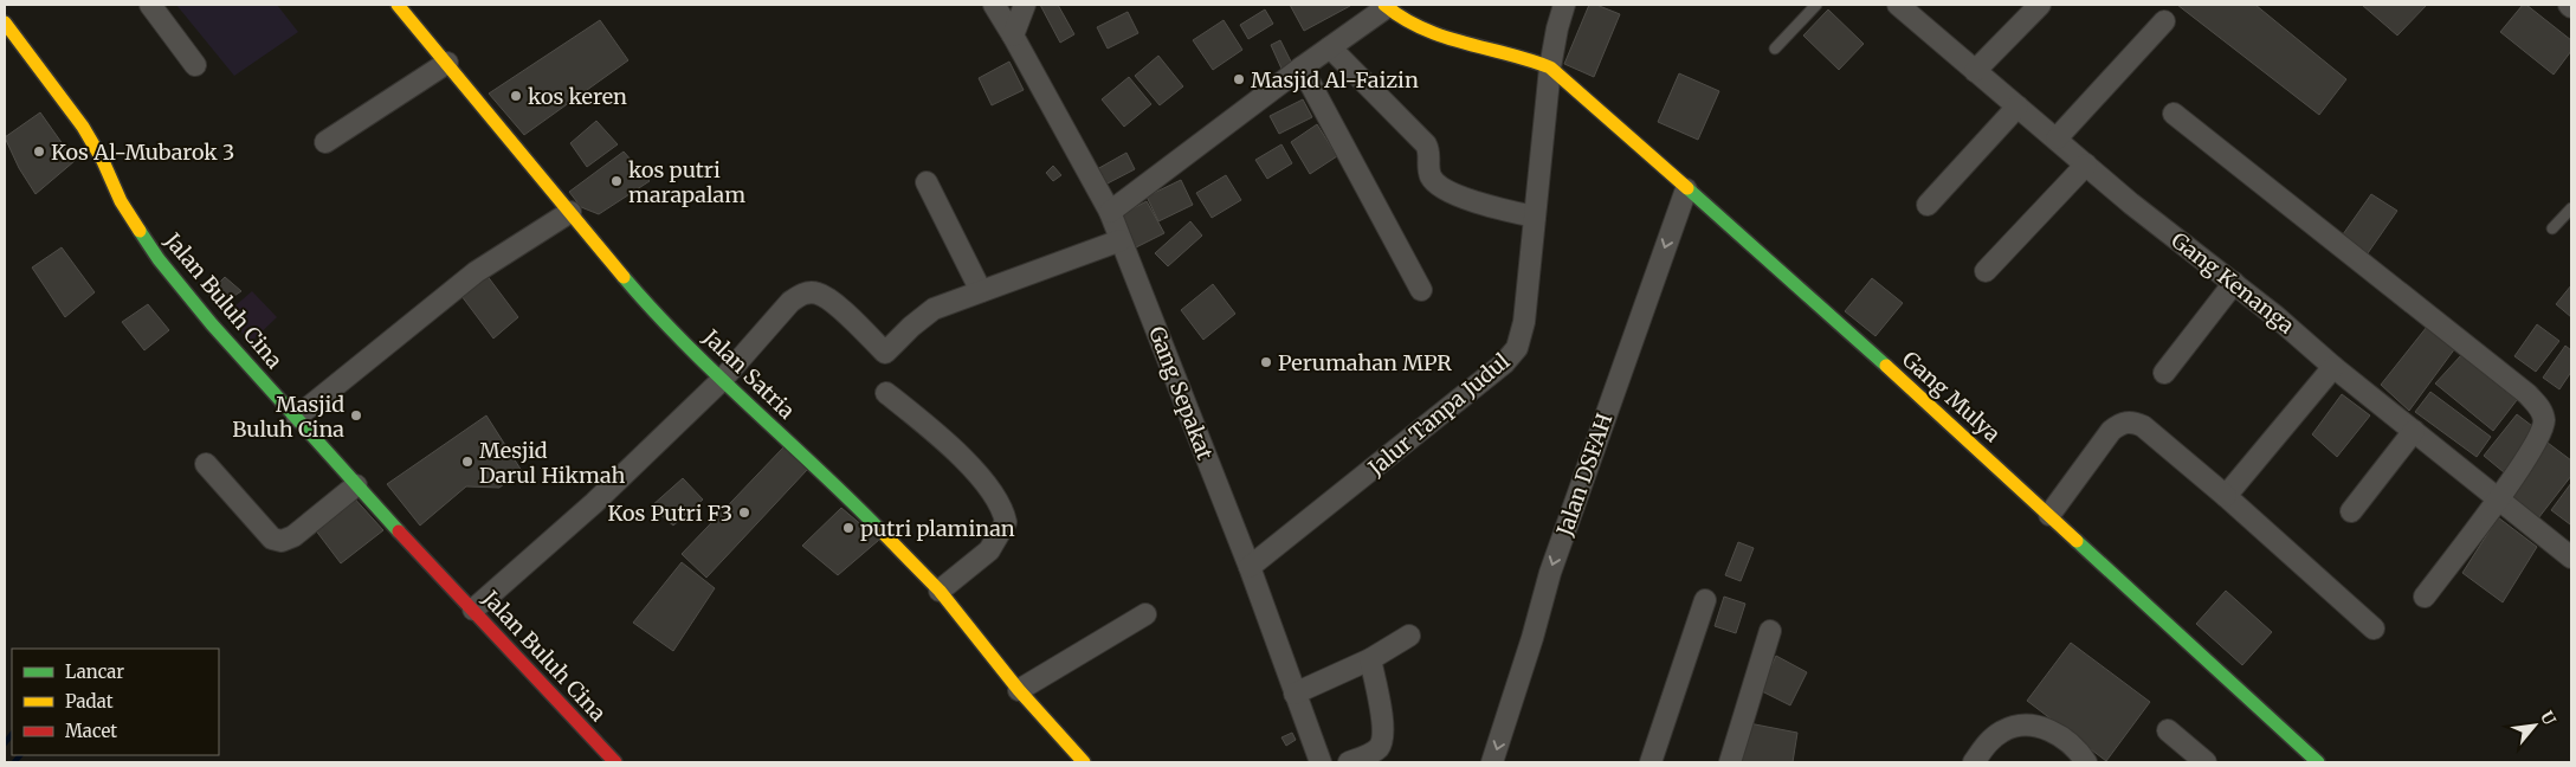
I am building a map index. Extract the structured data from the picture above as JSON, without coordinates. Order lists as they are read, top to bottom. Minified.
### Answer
{"streets":{"street":["Gang Kenanga","Jalan Buluh Cina","Jalan Satria","Gang Sepakat","Gang Mulya","Jalur Tanpa Judul","Jalan DSFAH"]},"crossings":[["Gang Sepakat","Jalur Tanpa Judul"],["Gang Mulya","Jalur Tanpa Judul"],["Gang Mulya","Jalan DSFAH"]],"one_way":["Jalan DSFAH"],"places":["Masjid Al-Faizin","kos keren","Kos Al-Mubarok 3","kos putri marapalam","Perumahan MPR","Masjid Buluh Cina","Mesjid Darul Hikmah","Kos Putri F3","putri plaminan"],"legend":["Lancar","Padat","Macet"],"north":"top right"}
